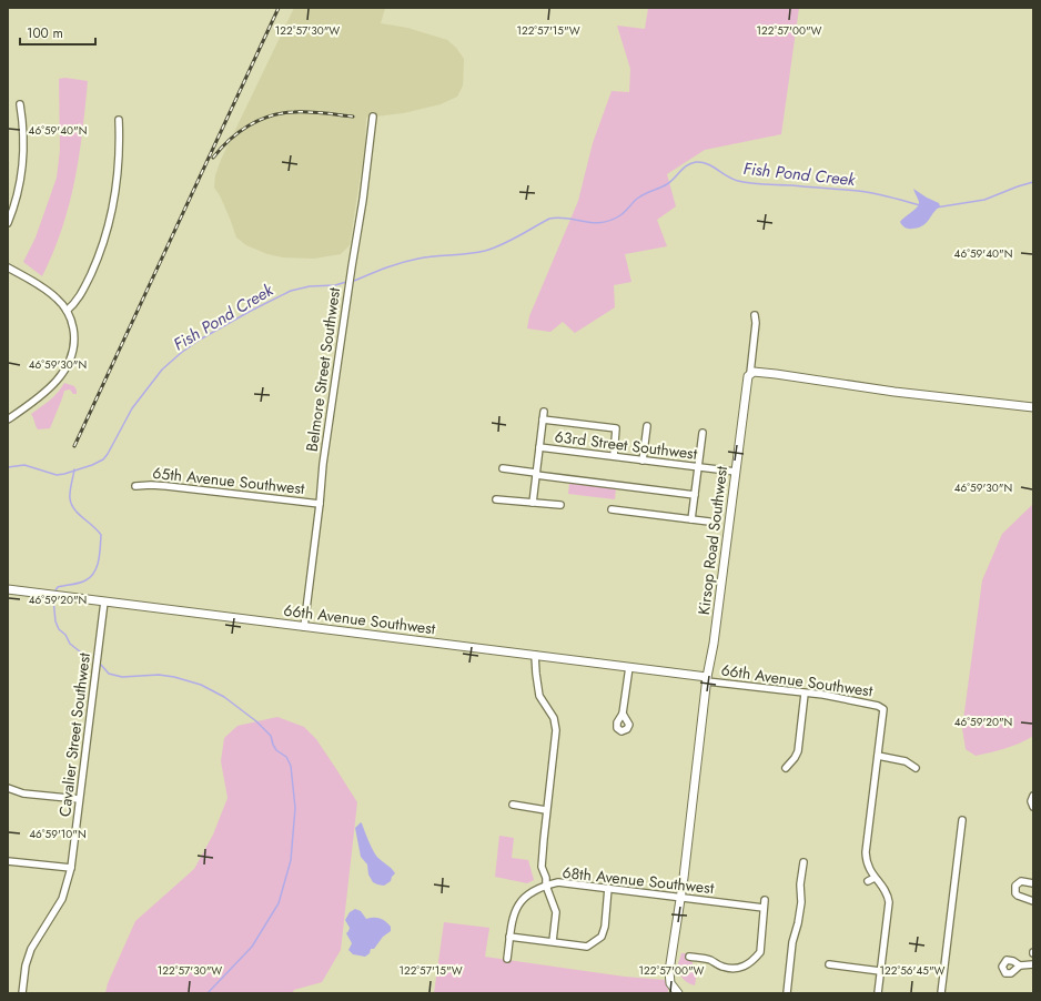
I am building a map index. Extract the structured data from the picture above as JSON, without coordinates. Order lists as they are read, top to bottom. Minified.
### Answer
{"streets":{"street":["Belmore Street Southwest","63rd Street Southwest","65th Avenue Southwest","Kirsop Road Southwest","66th Avenue Southwest","Cavalier Street Southwest","68th Avenue Southwest"]},"crossings":[["Belmore Street Southwest","65th Avenue Southwest"],["Belmore Street Southwest","66th Avenue Southwest"],["63rd Street Southwest","Kirsop Road Southwest"],["Kirsop Road Southwest","66th Avenue Southwest"],["Kirsop Road Southwest","68th Avenue Southwest"],["66th Avenue Southwest","Cavalier Street Southwest"]],"water":["Fish Pond Creek"],"scale_bar":"100 m","coordinates":["122°57'30\"W","122°57'15\"W","122°57'00\"W","46°59'40\"N","46°59'30\"N","46°59'20\"N","46°59'10\"N","122°56'45\"W"]}
